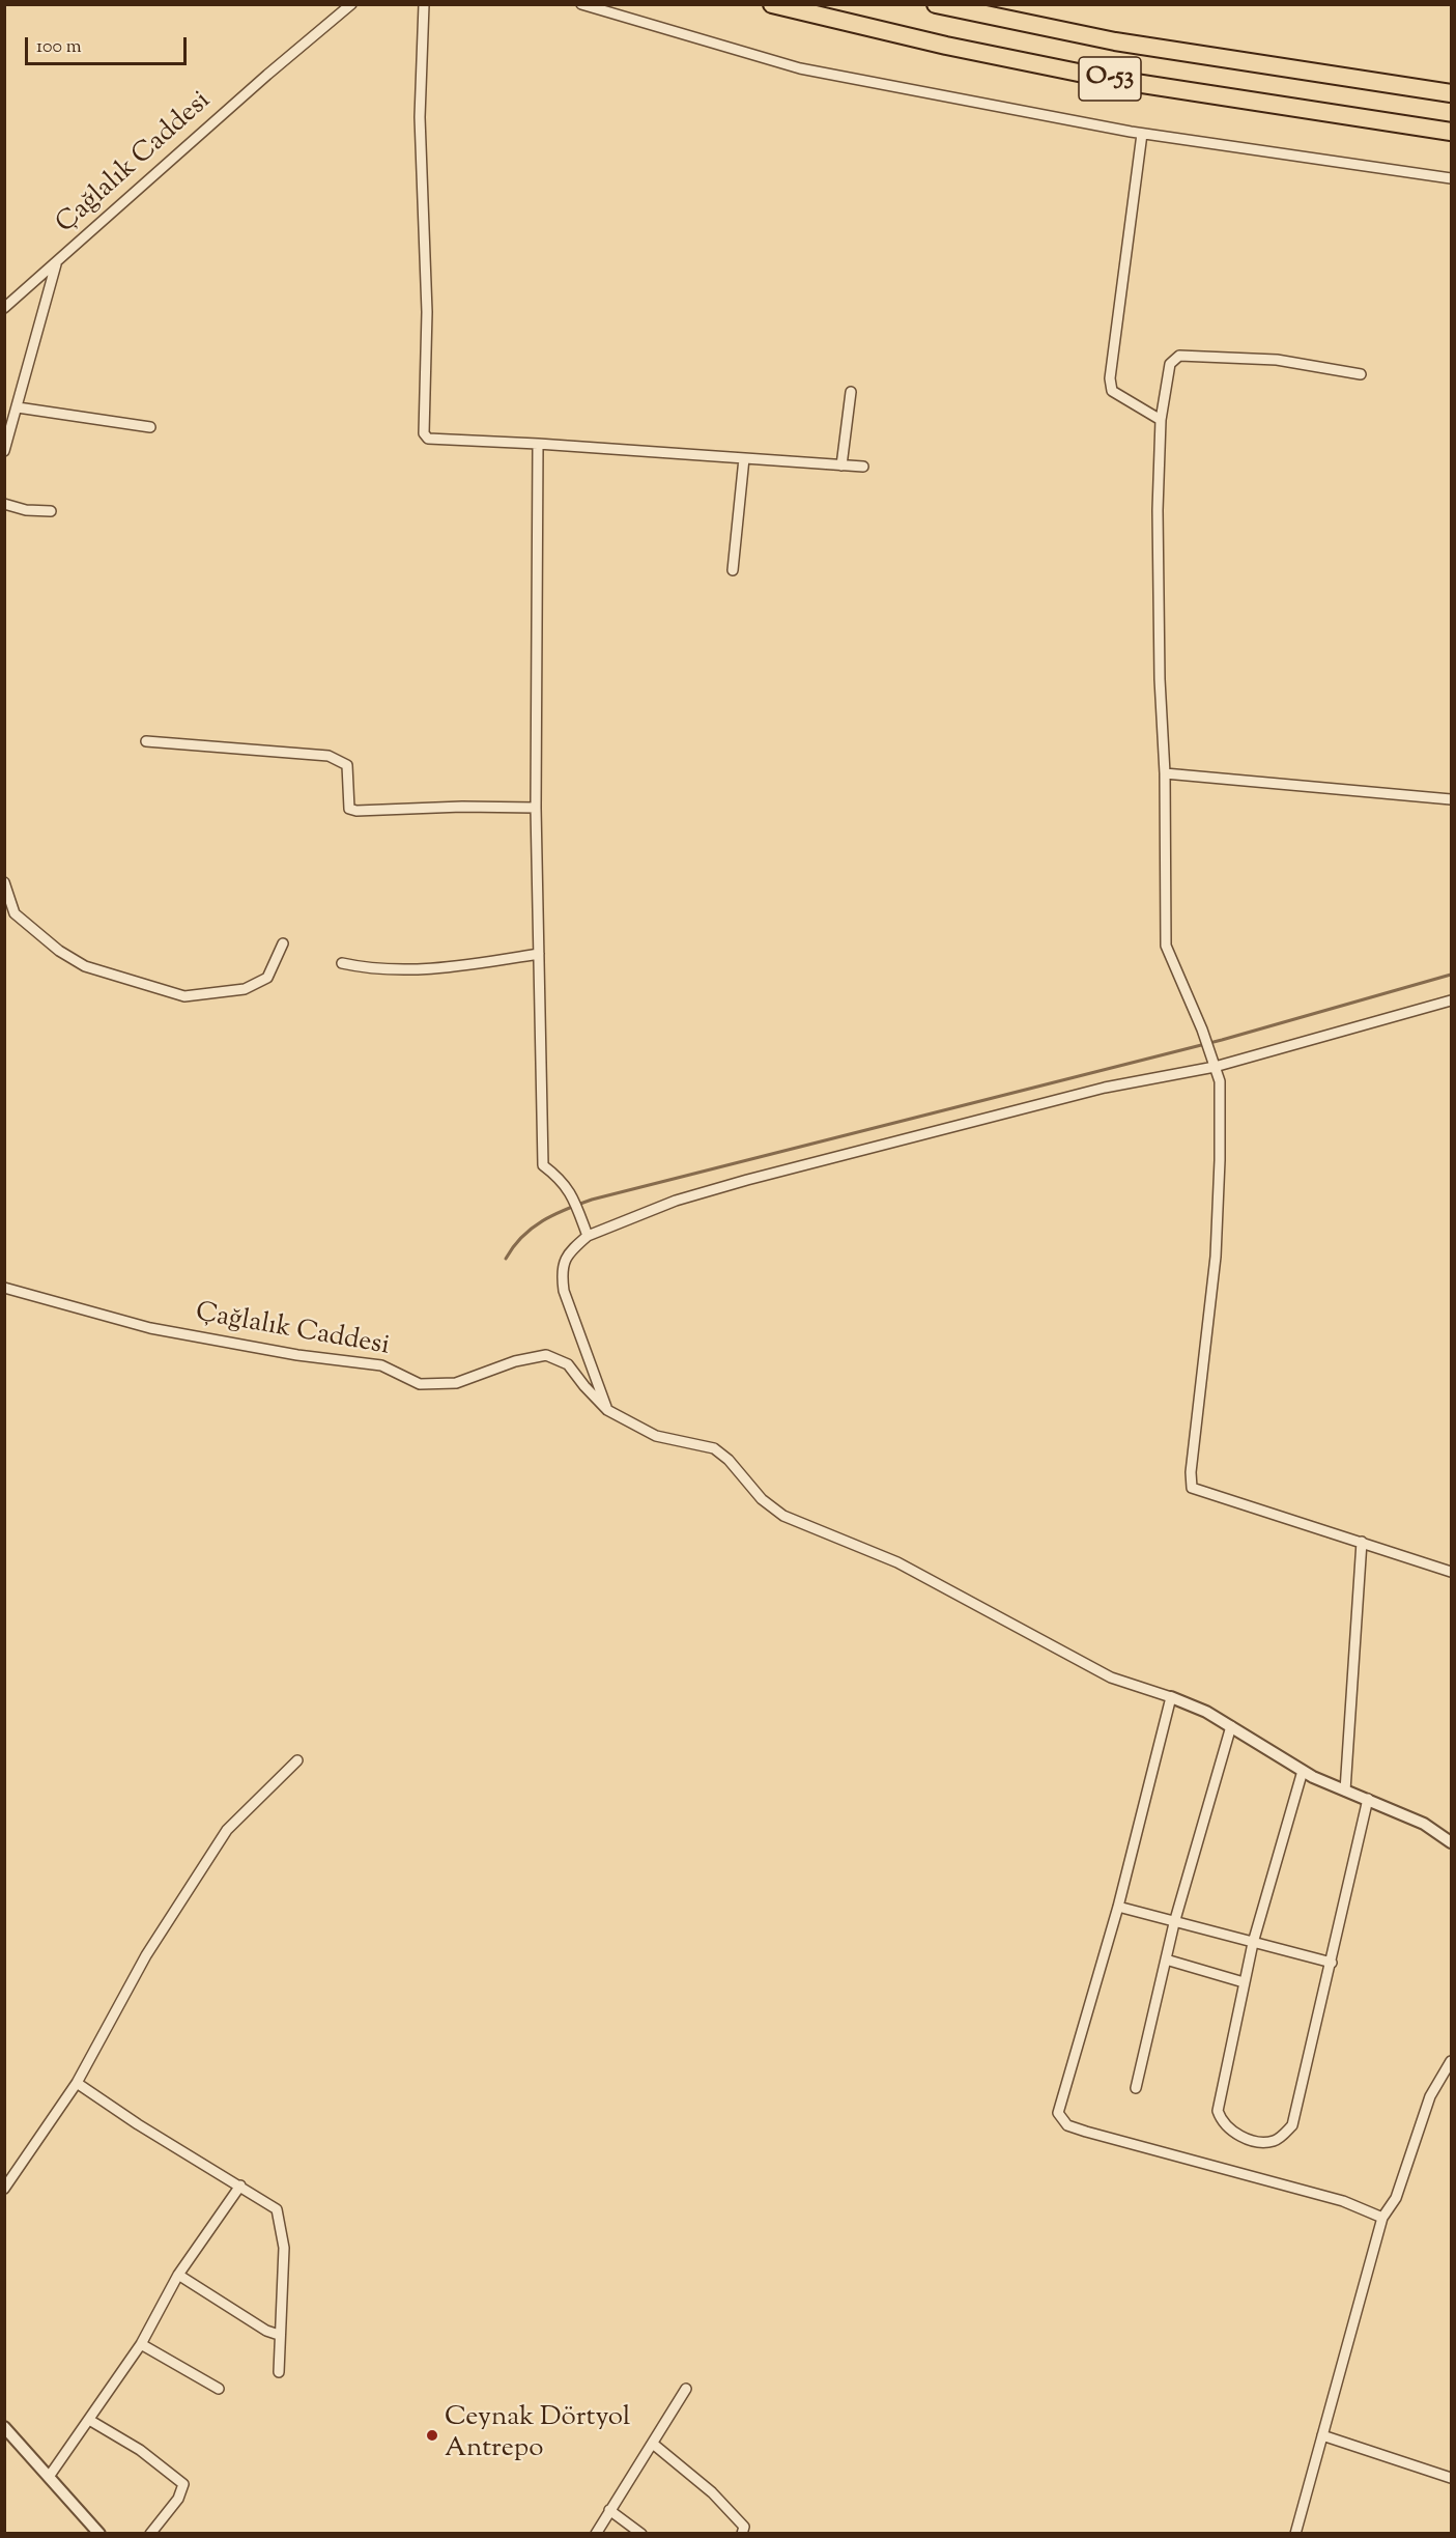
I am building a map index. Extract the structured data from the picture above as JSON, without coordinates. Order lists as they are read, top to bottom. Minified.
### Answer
{"streets":{"highway":["O-53"],"street":["Çağlalık Caddesi"]},"places":["Ceynak Dörtyol Antrepo"],"scale_bar":"100 m"}
